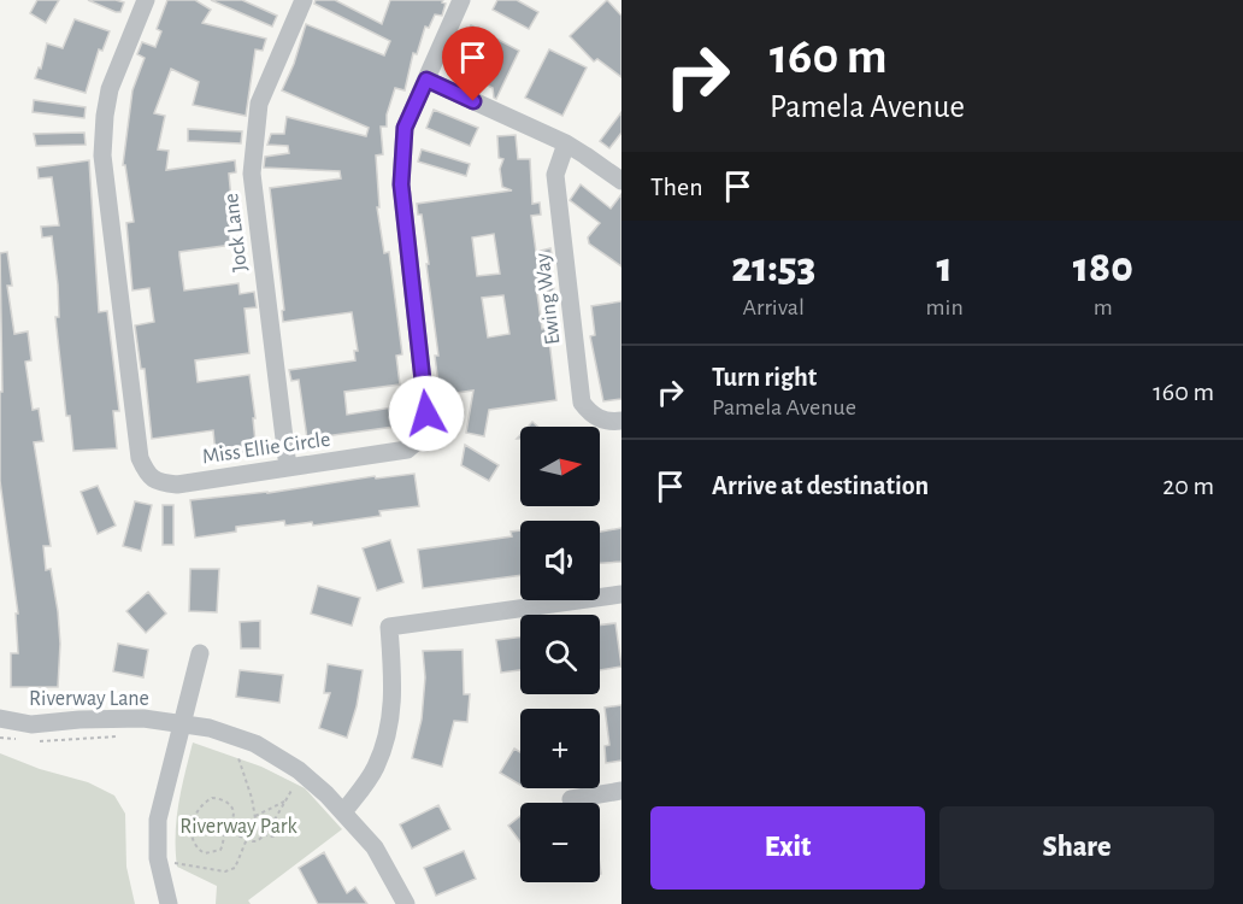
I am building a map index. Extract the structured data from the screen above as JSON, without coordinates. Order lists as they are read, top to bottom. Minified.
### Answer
{"streets":{"street":["Jock Lane","Ewing Way","Miss Ellie Circle","Riverway Lane"]},"crossings":[["Jock Lane","Miss Ellie Circle"]],"parks":["Riverway Park"],"north":"right","page":{"turn":["160 m","Pamela Avenue"],"then":"Then","eta":["21:53","Arrival","1","min","180","m"],"list":[{"name":"Turn right","note":"Pamela Avenue","value":"160 m"},{"name":"Arrive at destination","value":"20 m"}],"map_buttons":["+","−"],"buttons":["Exit","Share"]}}
